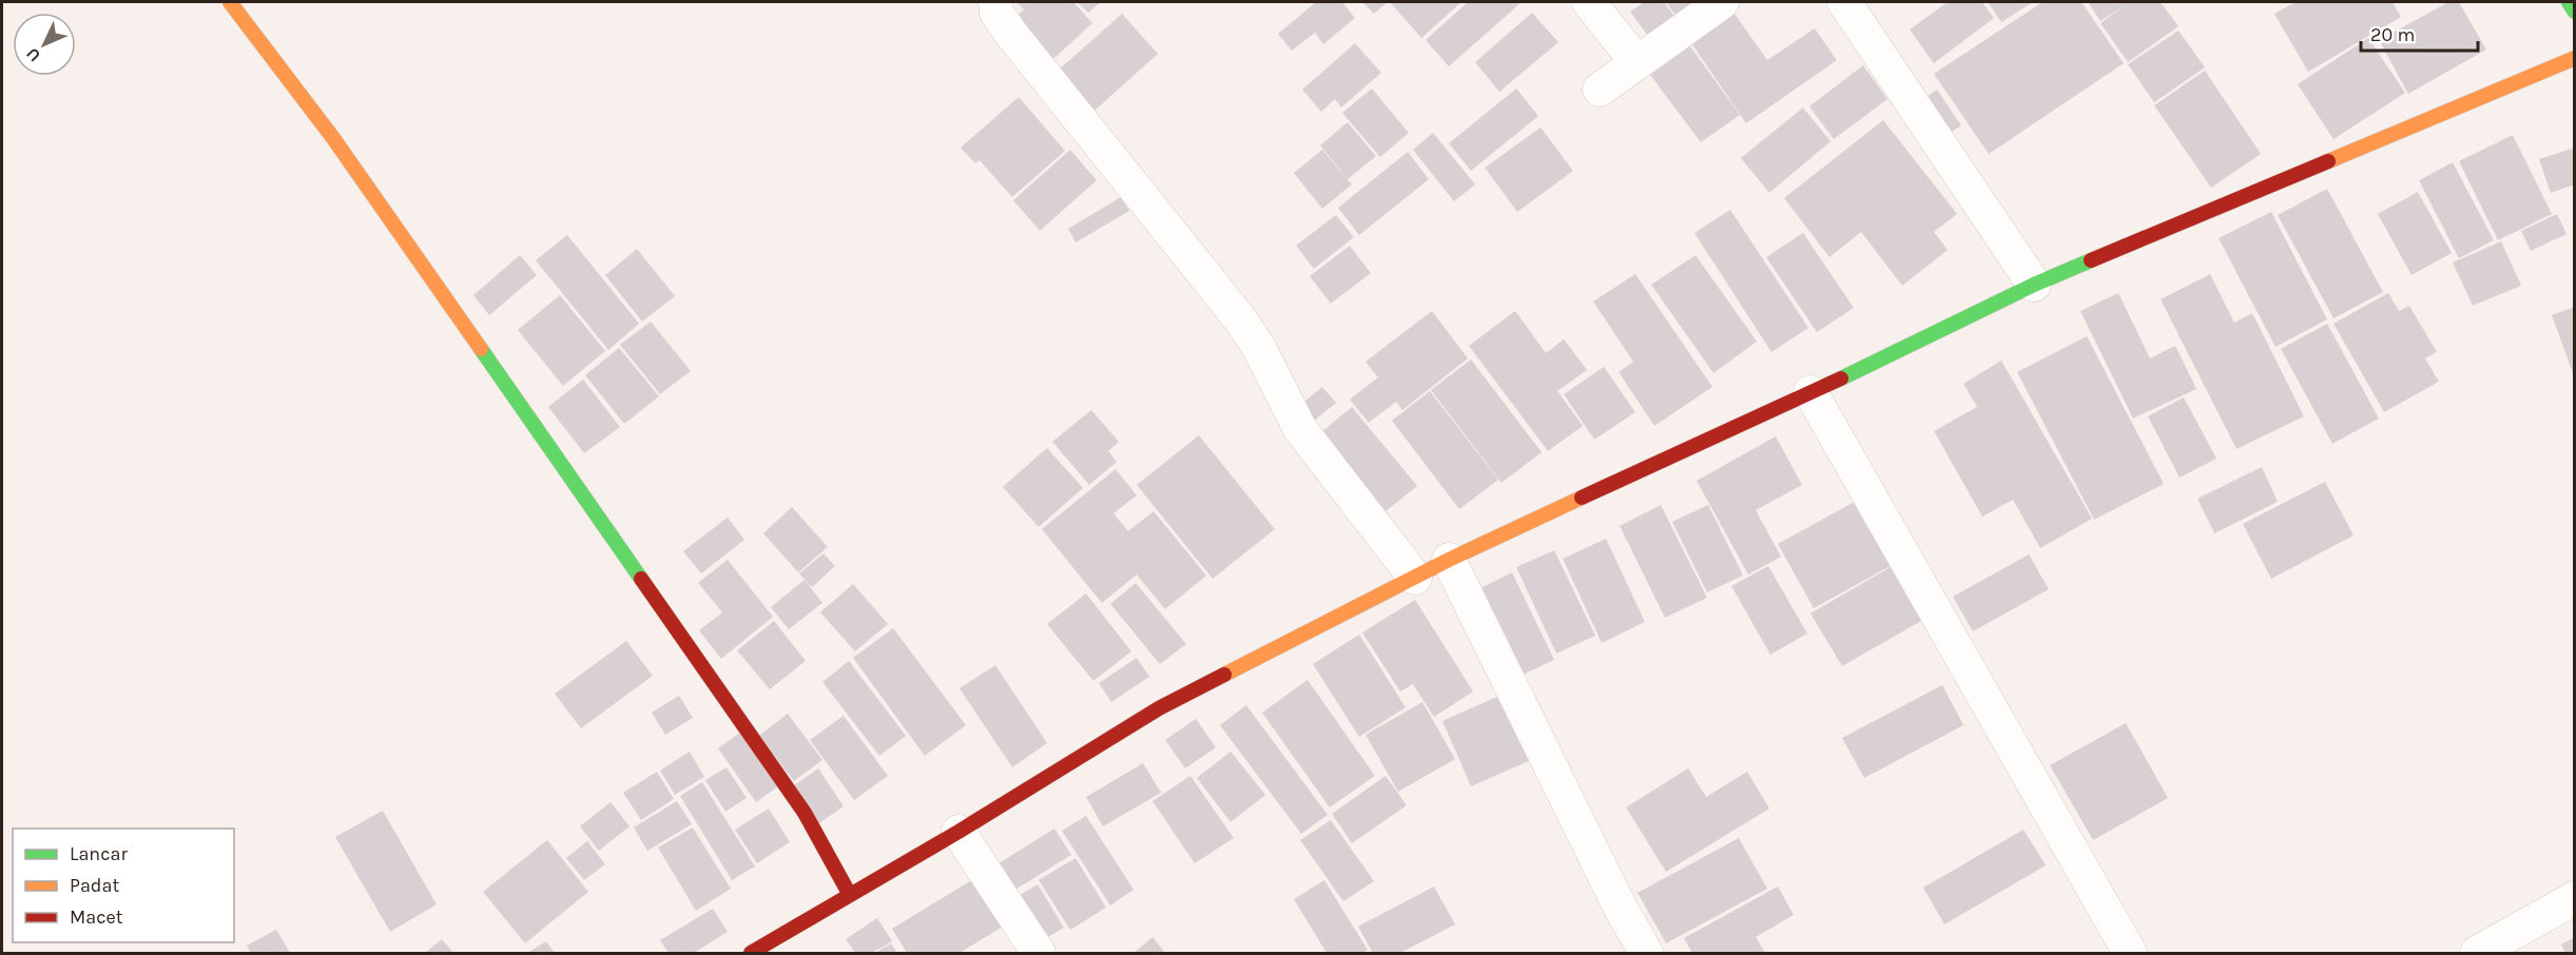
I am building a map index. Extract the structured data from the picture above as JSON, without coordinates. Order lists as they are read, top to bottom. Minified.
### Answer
{"legend":["Lancar","Padat","Macet"],"scale_bar":"20 m","north":"bottom left"}
